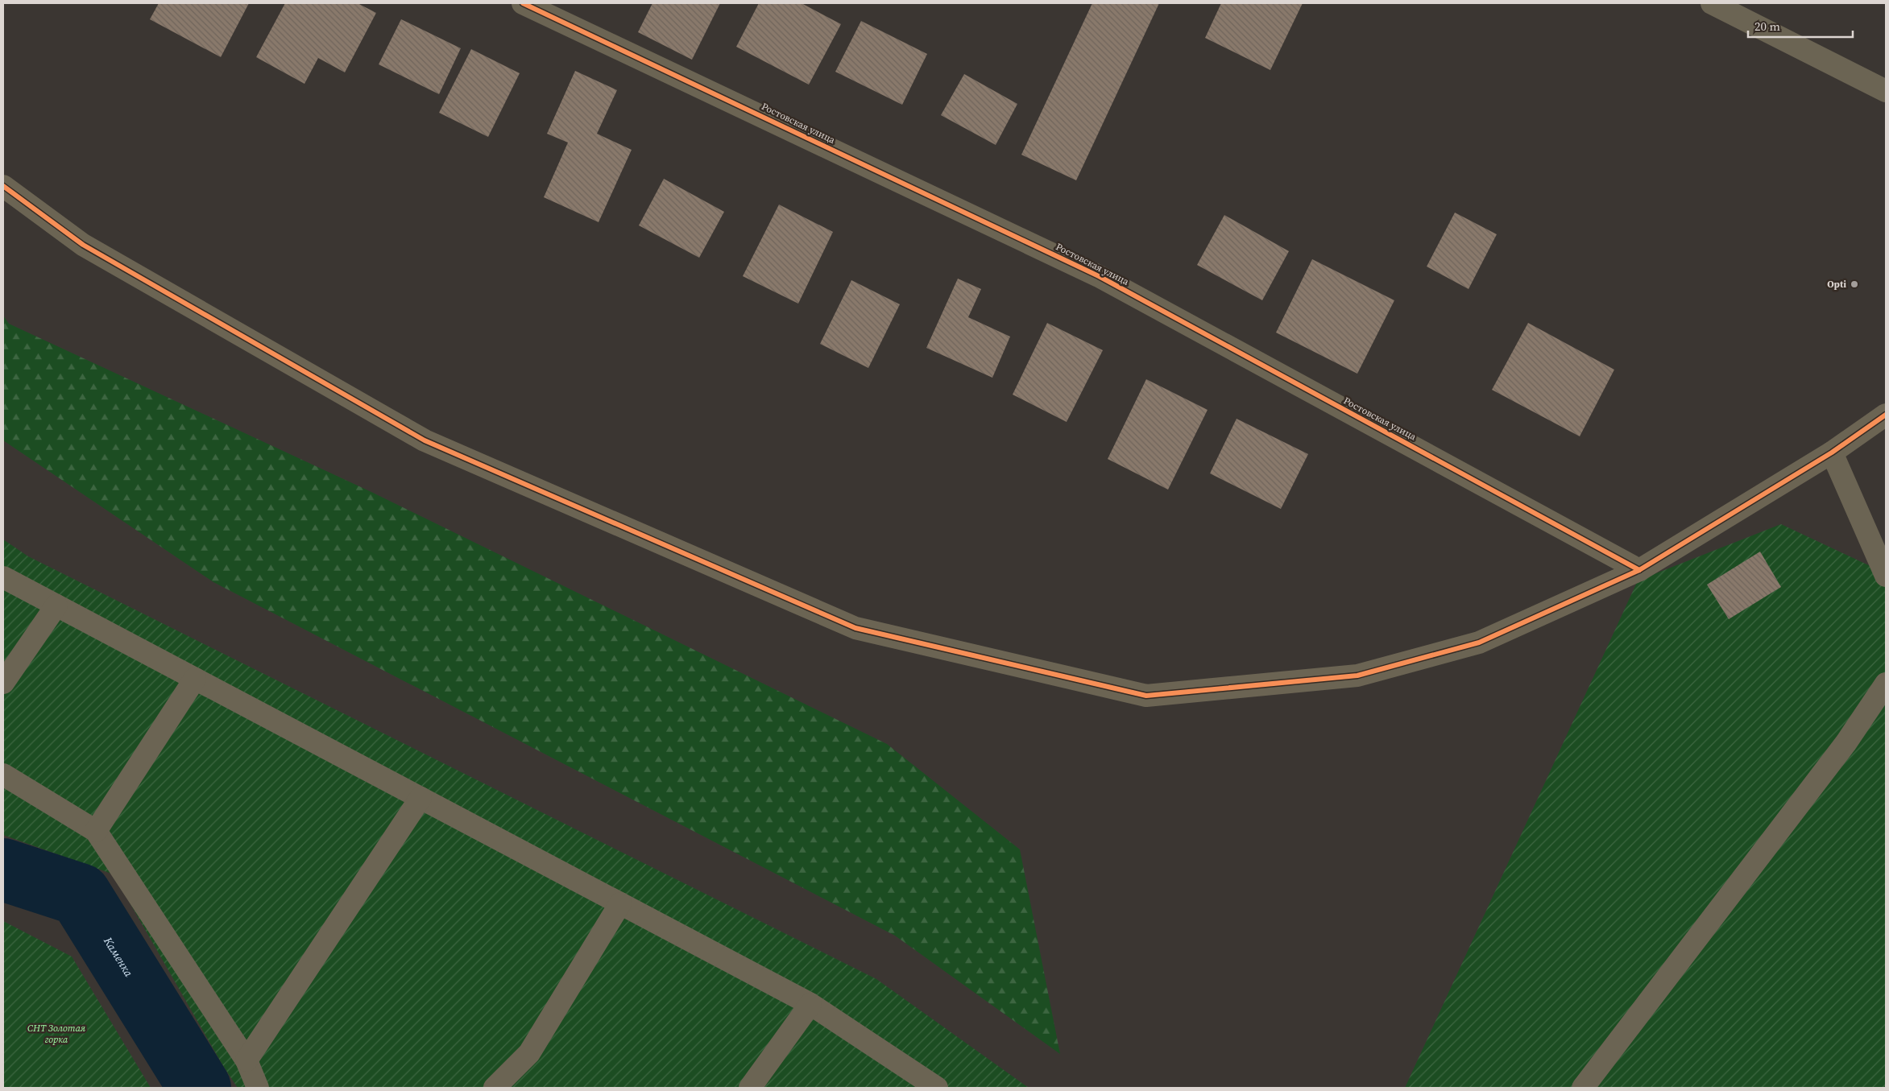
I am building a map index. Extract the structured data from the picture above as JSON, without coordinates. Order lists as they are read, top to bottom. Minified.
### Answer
{"streets":{"street":["Ростовская улица"]},"water":["Каменка"],"parks":["СНТ Золотая горка"],"places":["Opti"],"scale_bar":"20 m"}
